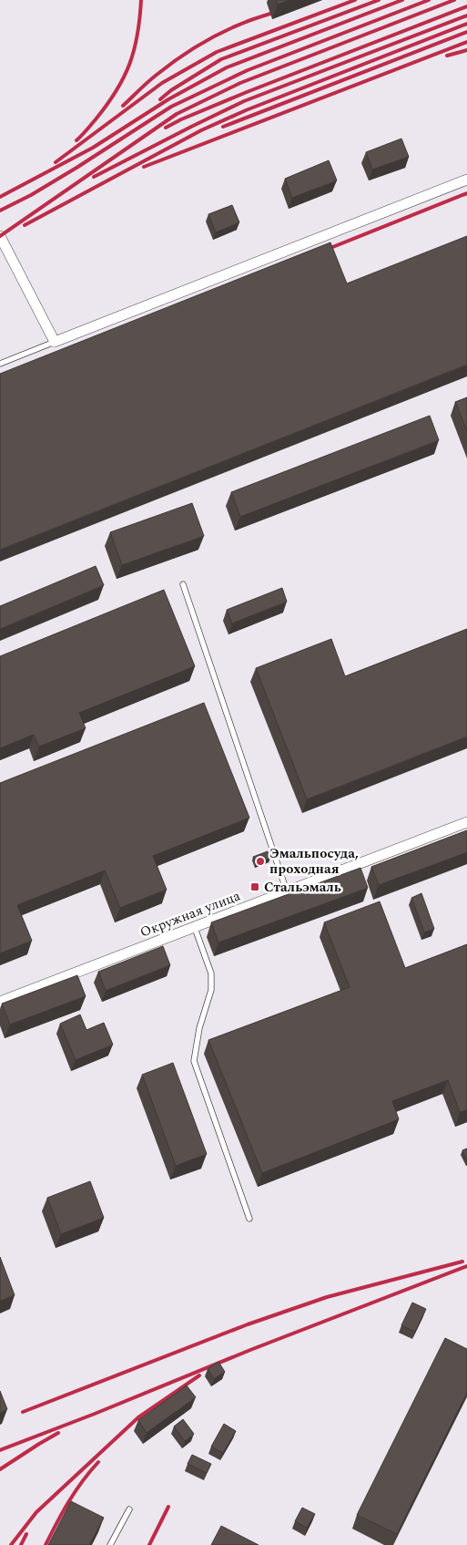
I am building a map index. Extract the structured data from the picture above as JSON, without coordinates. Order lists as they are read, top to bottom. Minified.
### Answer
{"streets":{"street":["Окружная улица"]},"places":{"other":["Эмальпосуда, проходная"],"transit":["Стальэмаль"]}}
